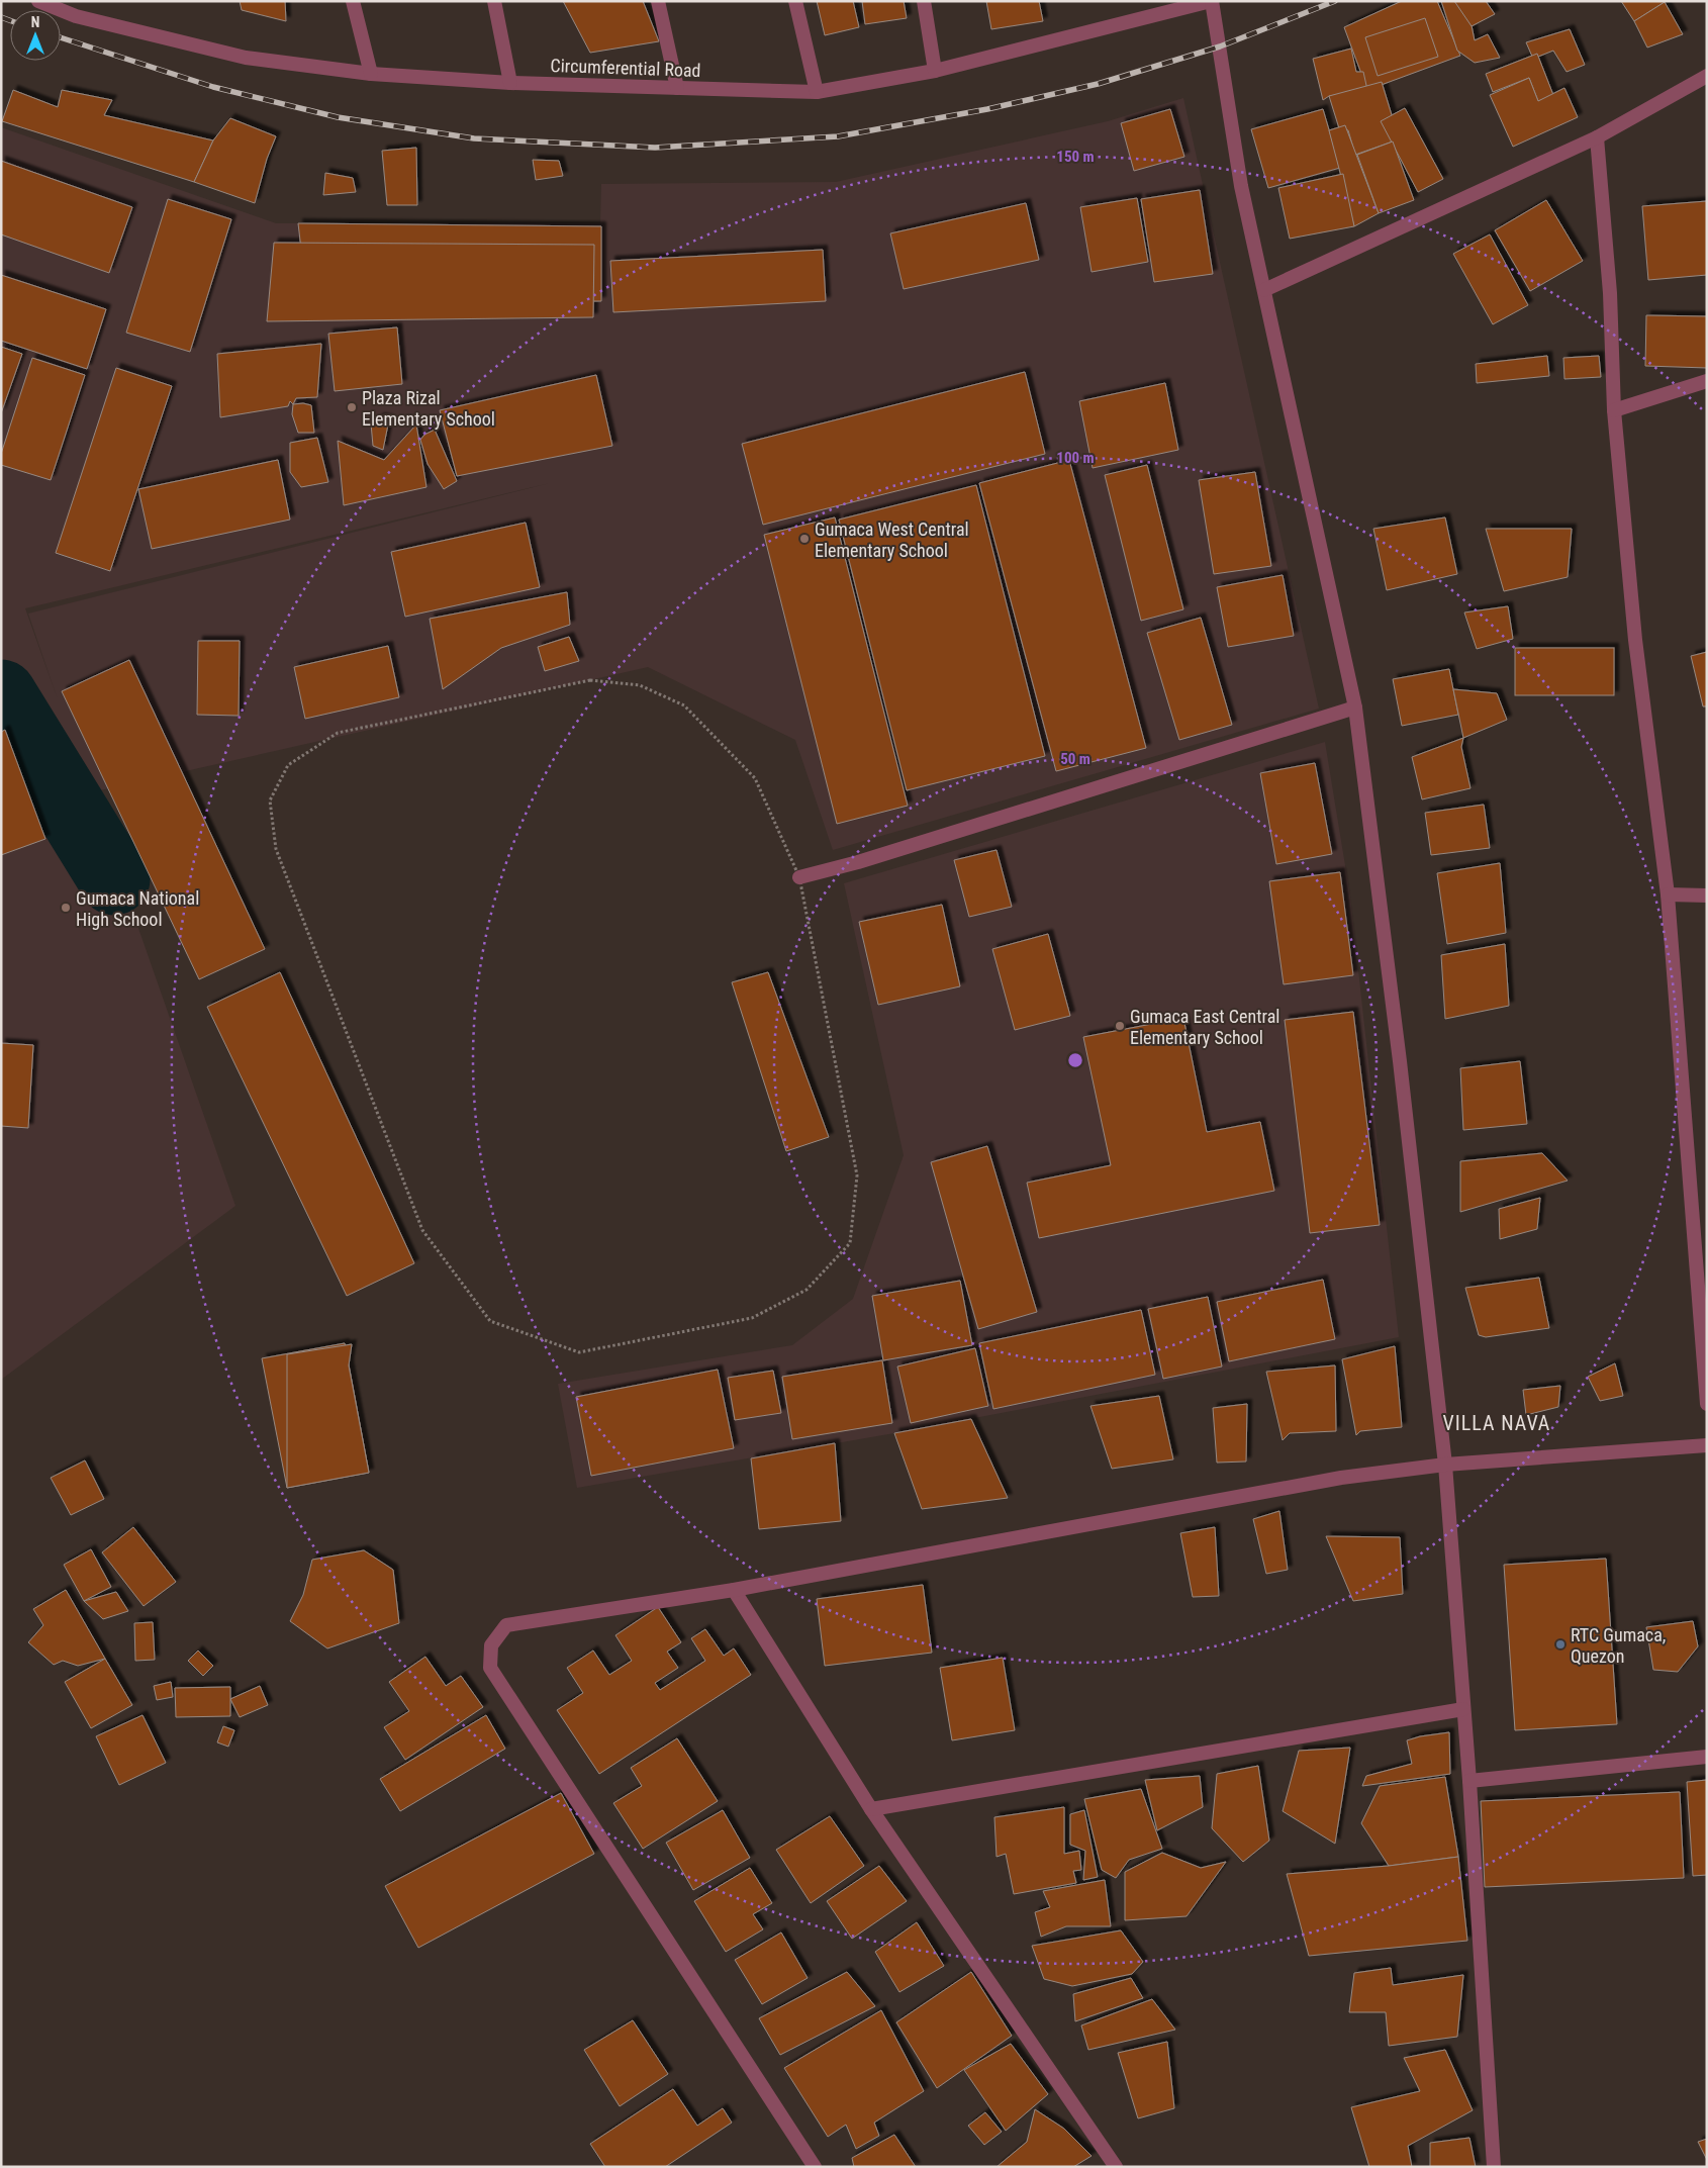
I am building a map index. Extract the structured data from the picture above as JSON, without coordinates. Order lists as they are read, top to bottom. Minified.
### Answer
{"streets":{"street":["Circumferential Road"]},"districts":["VILLA NAVA"],"places":["Plaza Rizal Elementary School","Gumaca West Central Elementary School","Gumaca National High School","Gumaca East Central Elementary School","RTC Gumaca, Quezon"],"north":"top","rings":["150 m","100 m","50 m"]}
